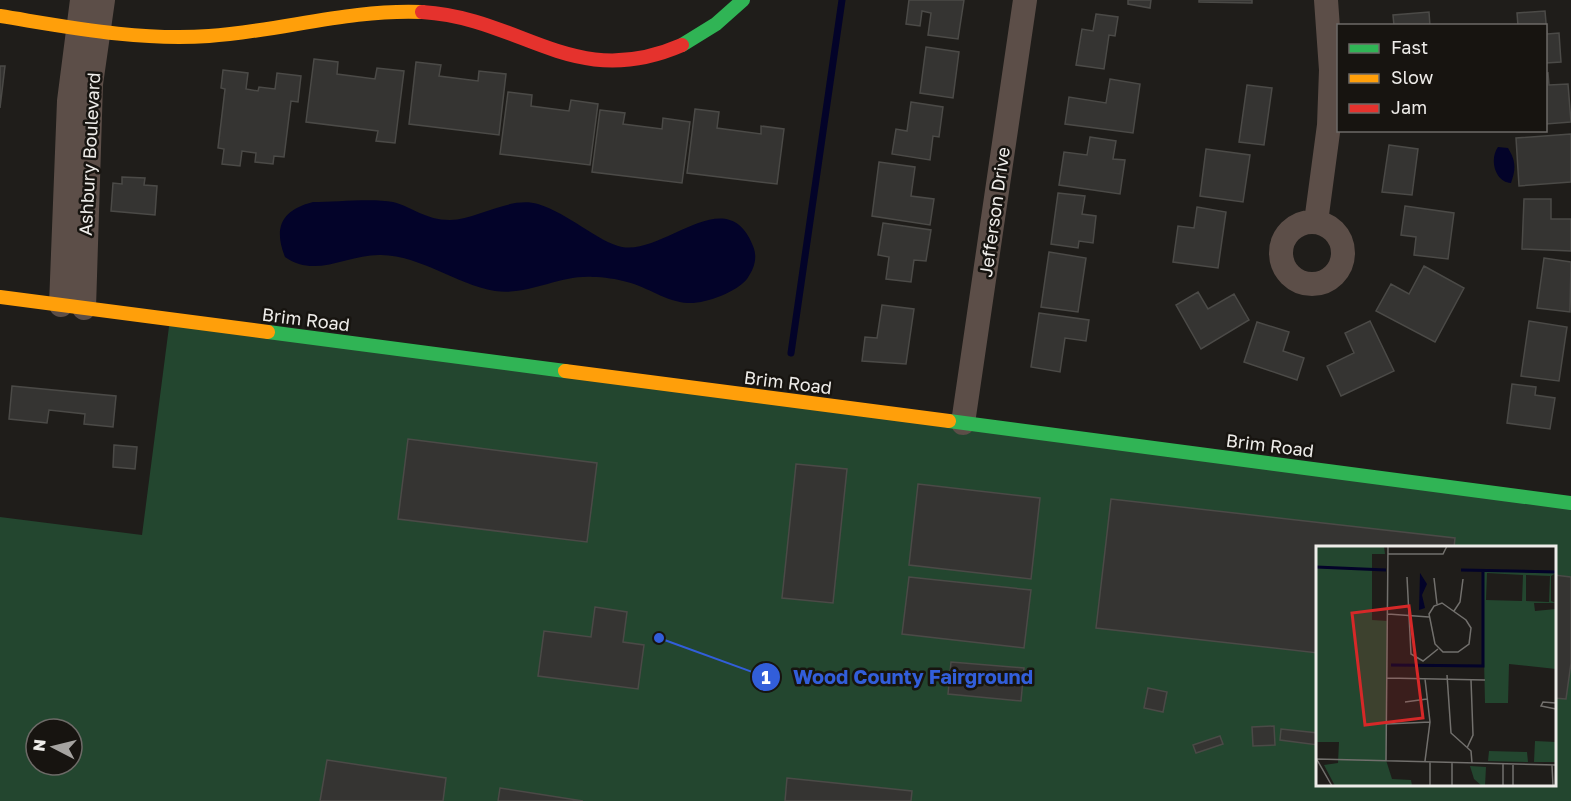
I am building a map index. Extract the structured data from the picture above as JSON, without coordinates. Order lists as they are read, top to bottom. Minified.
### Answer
{"streets":{"street":["Ashbury Boulevard","Jefferson Drive","Brim Road"]},"crossings":[["Ashbury Boulevard","Brim Road"],["Jefferson Drive","Brim Road"]],"places":["Wood County Fairground"],"legend":["Fast","Slow","Jam"],"north":"left"}
